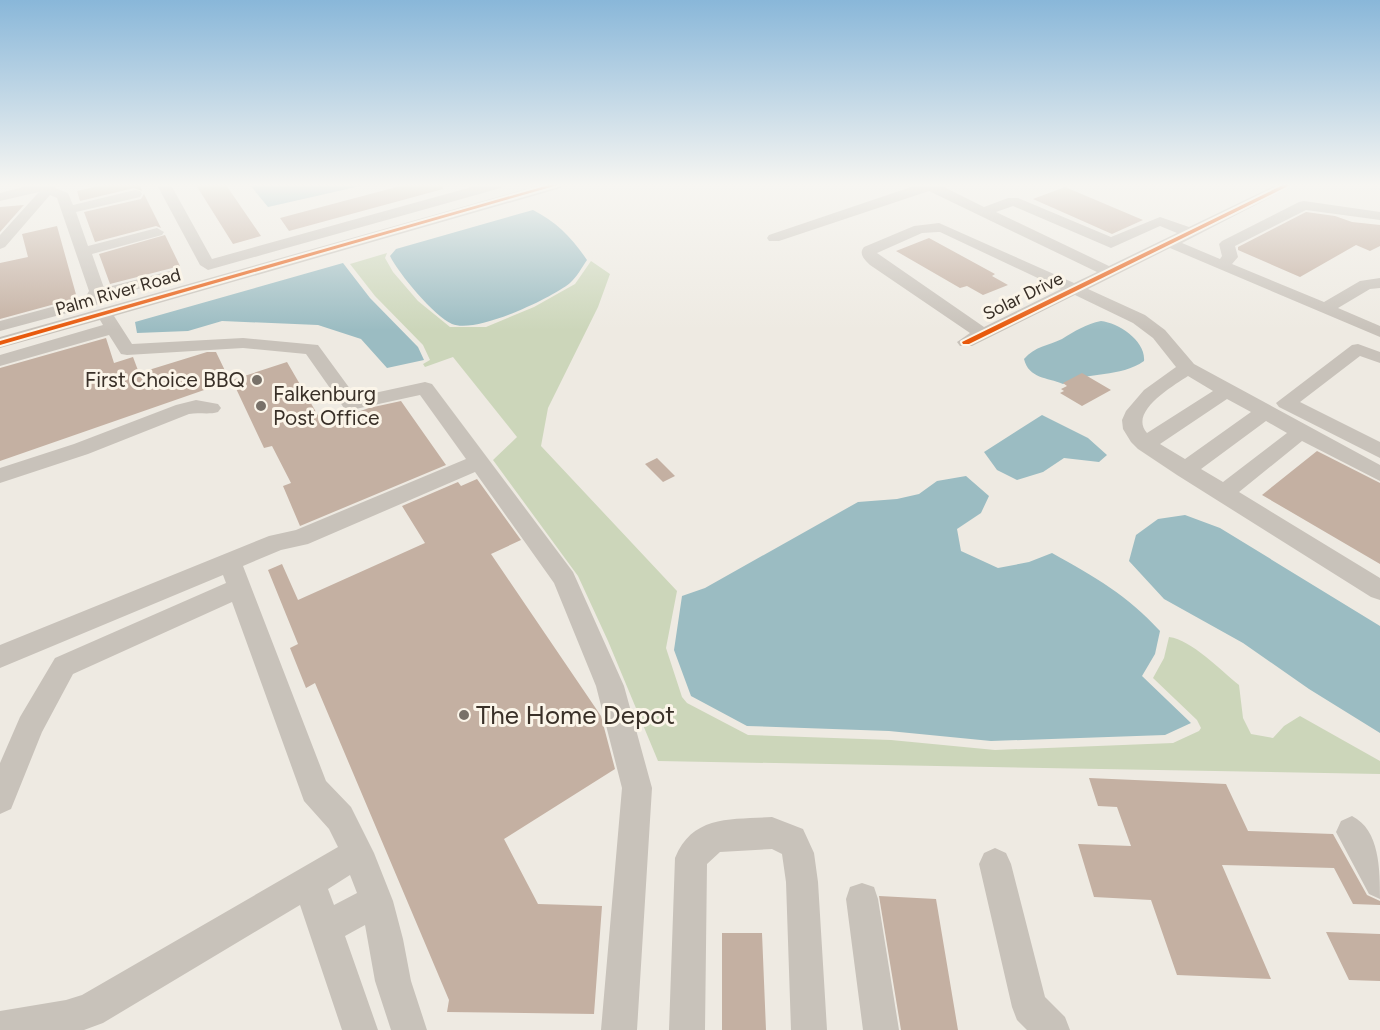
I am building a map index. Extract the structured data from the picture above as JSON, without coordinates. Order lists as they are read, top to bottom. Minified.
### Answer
{"streets":{"street":["Palm River Road","Solar Drive"]},"places":["First Choice BBQ","Falkenburg Post Office","The Home Depot"]}
